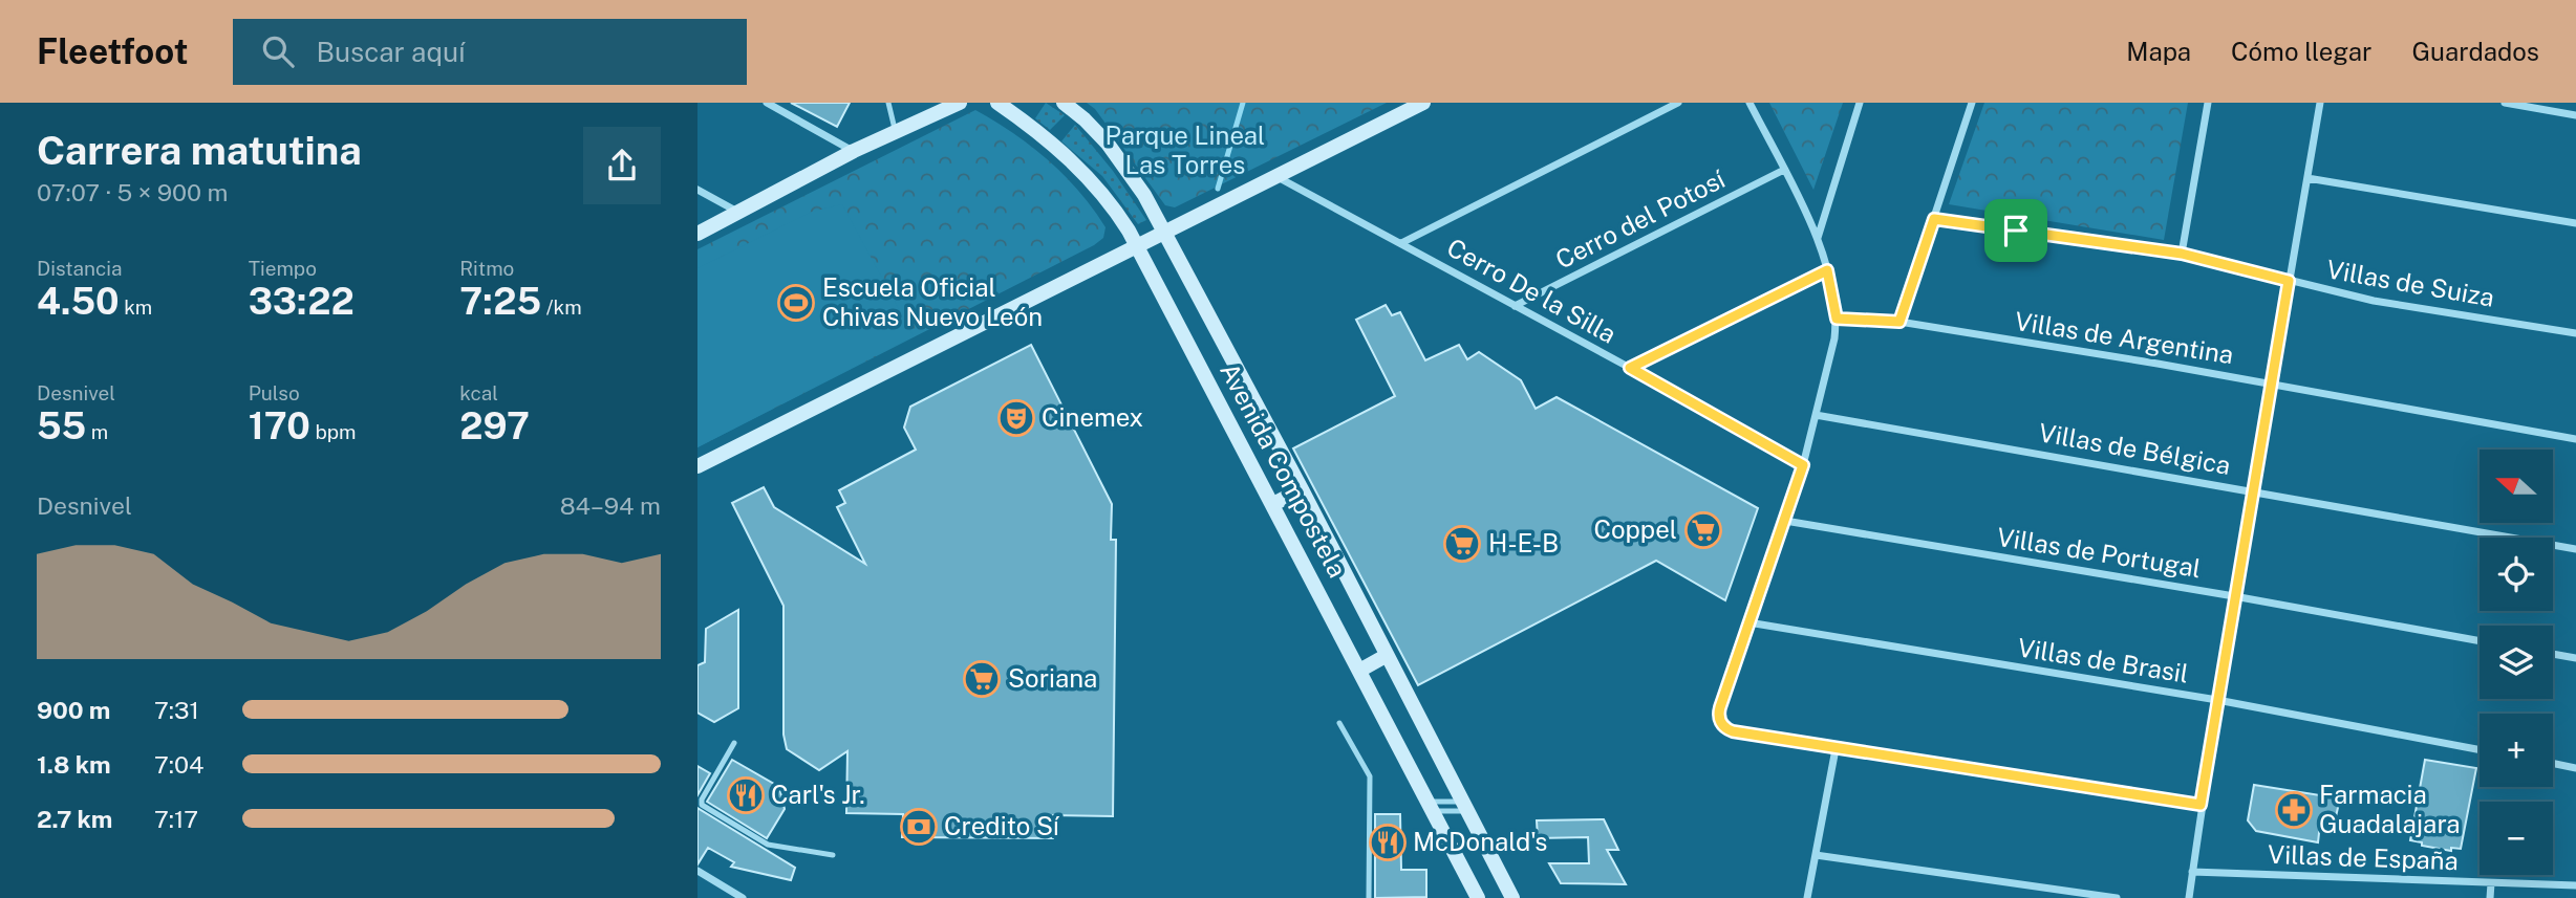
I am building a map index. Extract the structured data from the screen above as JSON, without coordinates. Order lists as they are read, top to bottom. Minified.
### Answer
{"streets":{"street":["Cerro del Potosí","Villas de Suiza","Cerro De la Silla","Villas de Argentina","Villas de Bélgica","Avenida Compostela","Villas de Portugal","Villas de Brasil","Villas de España"]},"crossings":[["Cerro del Potosí","Cerro De la Silla"]],"parks":["Parque Lineal Las Torres"],"places":{"sports":["Escuela Oficial Chivas Nuevo León"],"theatre":["Cinemex"],"supermarket":["Coppel","H-E-B","Soriana"],"restaurant":["Carl's Jr.","McDonald's"],"pharmacy":["Farmacia Guadalajara"],"bank":["Credito Sí"]},"north":"left","page":{"header":"Fleetfoot","search":"Buscar aquí","nav":["Mapa","Cómo llegar","Guardados"],"heading":["Carrera matutina","07:07 · 5 × 900 m"],"stats":[["Distancia","4.50 km"],["Tiempo","33:22"],["Ritmo","7:25 /km"],["Desnivel","55 m"],["Pulso","170 bpm"],["kcal","297"]],"map_buttons":["+","−"],"chart":["Desnivel","84–94 m"],"list":[{"name":"900 m","note":"7:31"},{"name":"1.8 km","note":"7:04"},{"name":"2.7 km","note":"7:17"}]}}
